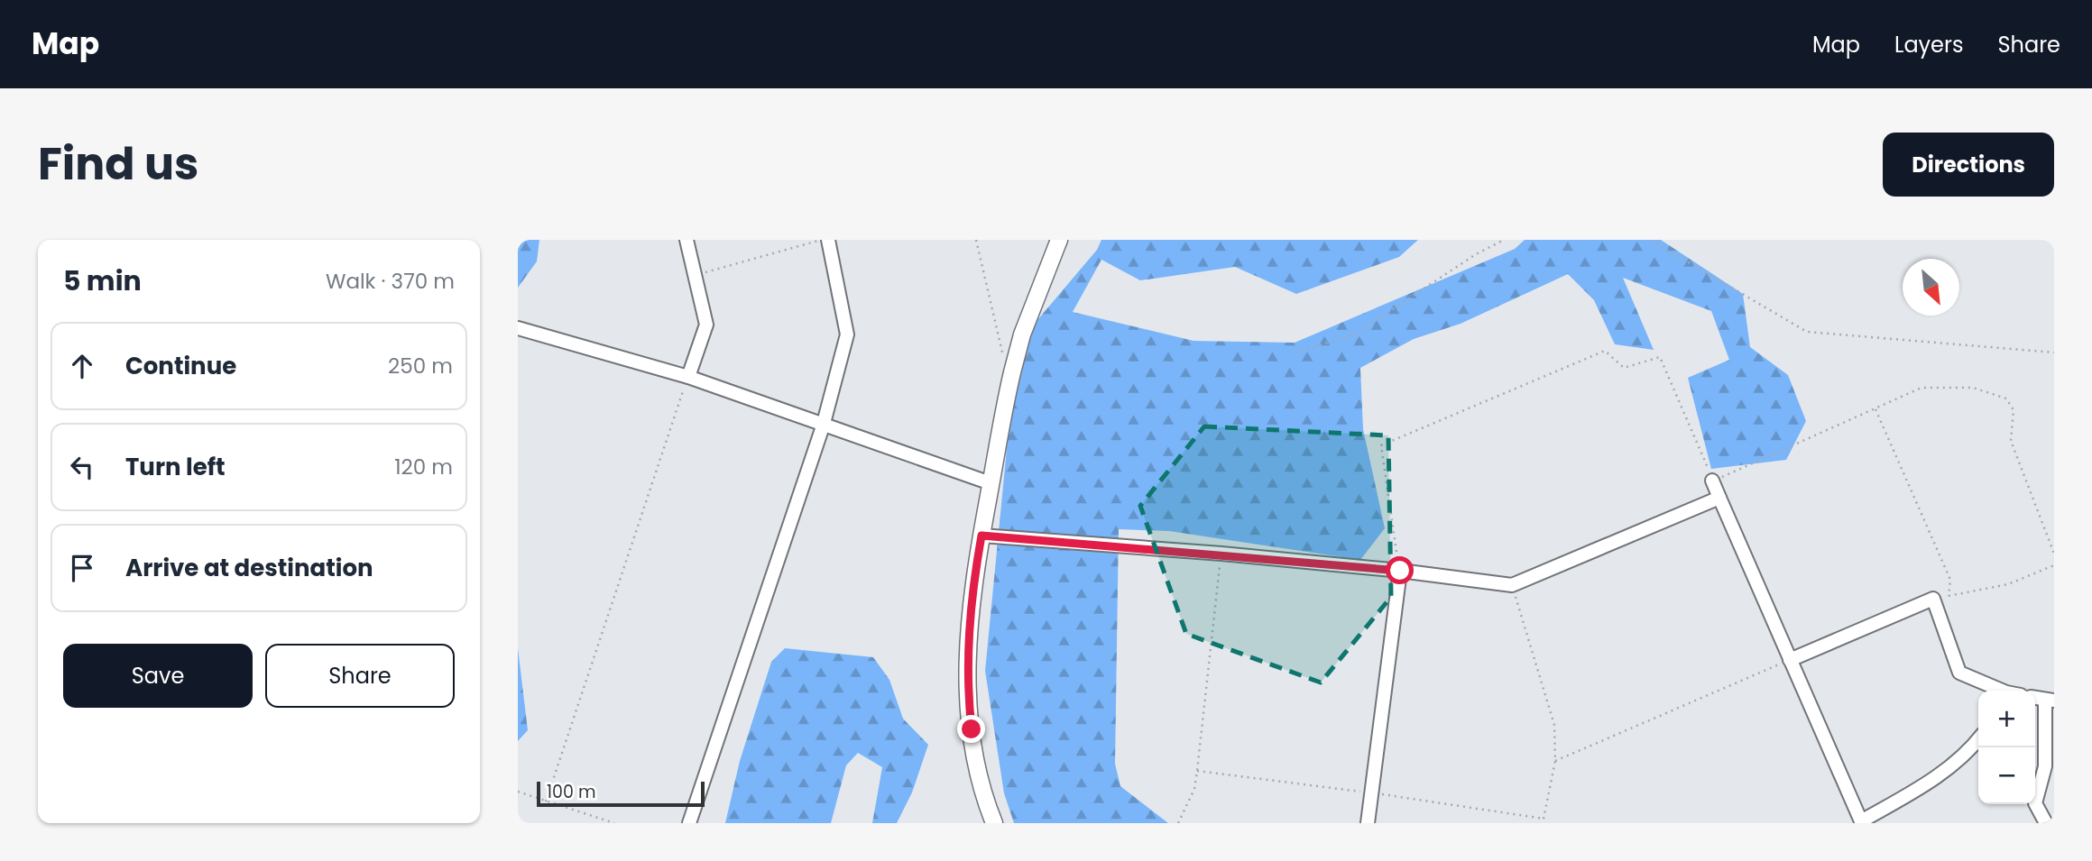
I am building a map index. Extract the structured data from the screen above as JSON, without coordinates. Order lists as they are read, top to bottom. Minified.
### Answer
{"scale_bar":"100 m","north":"bottom right","page":{"header":"Map","nav":["Map","Layers","Share"],"title":"Find us","buttons":["Directions",["Save","Share"]],"heading":["5 min","Walk · 370 m"],"list":[["Continue","250 m"],["Turn left","120 m"],"Arrive at destination"],"map_buttons":["+","−"],"scale":"100 m"}}
